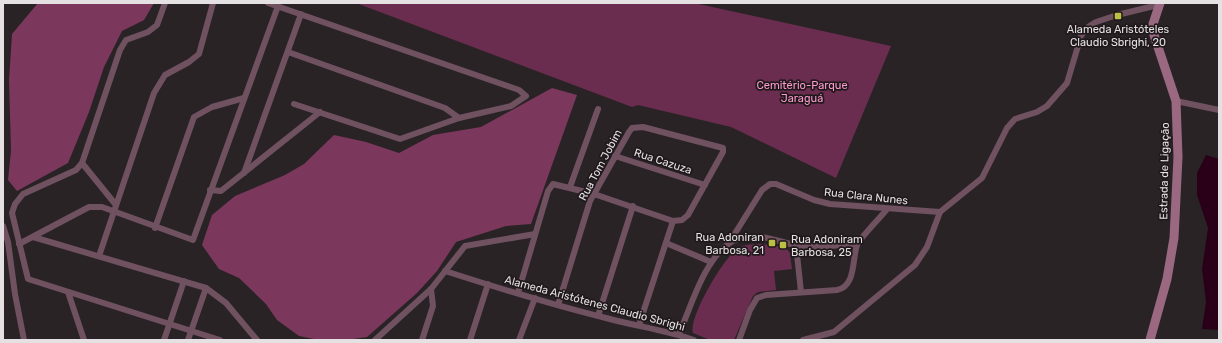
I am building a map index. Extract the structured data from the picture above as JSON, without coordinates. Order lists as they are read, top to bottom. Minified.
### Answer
{"streets":{"main road":["Estrada de Ligação"],"street":["Rua Cazuza","Rua Tom Jobim","Rua Clara Nunes","Alameda Aristótenes Claudio Sbrighi"]},"crossings":[["Rua Cazuza","Rua Tom Jobim"],["Rua Tom Jobim","Alameda Aristótenes Claudio Sbrighi"]],"parks":["Cemitério-Parque Jaraguá"],"places":{"transit":["Alameda Aristóteles Claudio Sbrighi, 20","Rua Adoniran Barbosa, 21","Rua Adoniram Barbosa, 25"]}}
